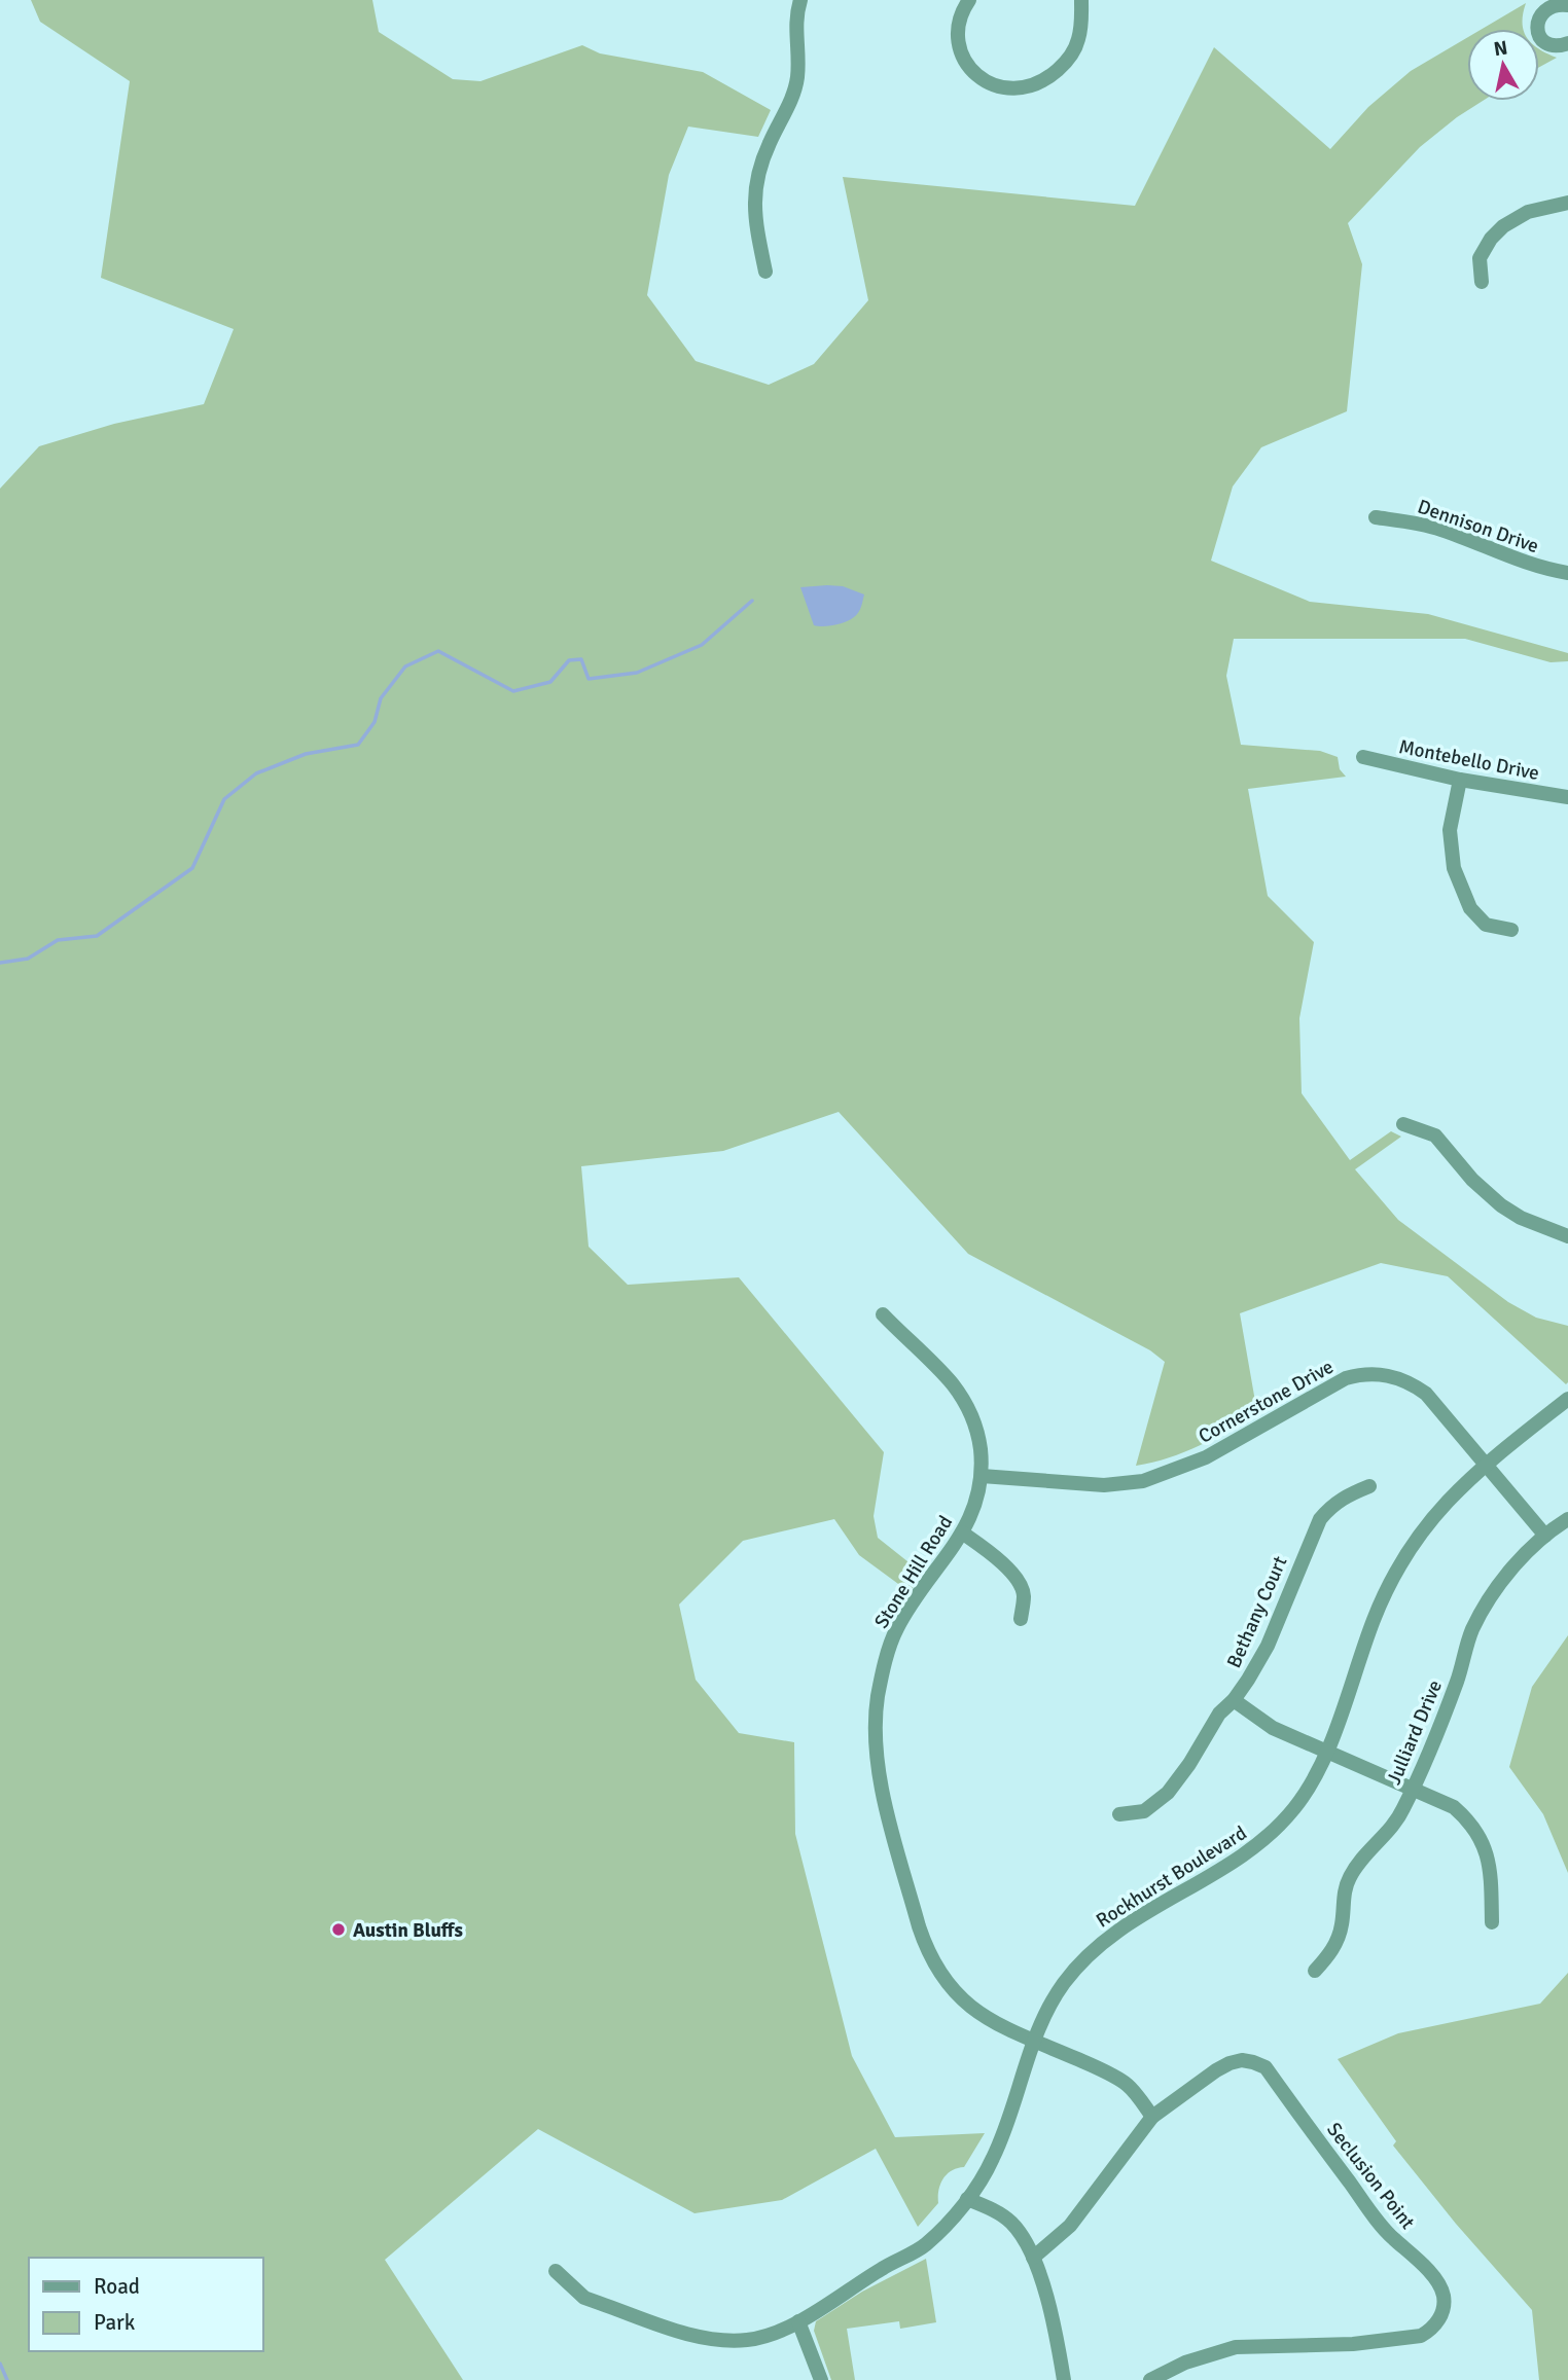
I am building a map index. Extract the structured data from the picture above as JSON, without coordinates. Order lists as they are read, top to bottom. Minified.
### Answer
{"streets":{"street":["Dennison Drive","Montebello Drive","Cornerstone Drive","Stone Hill Road","Bethany Court","Julliard Drive","Rockhurst Boulevard","Seclusion Point"]},"crossings":[["Cornerstone Drive","Stone Hill Road"],["Cornerstone Drive","Julliard Drive"],["Cornerstone Drive","Rockhurst Boulevard"],["Stone Hill Road","Rockhurst Boulevard"],["Stone Hill Road","Seclusion Point"]],"places":["Austin Bluffs"],"legend":["Road","Park"],"north":"top"}
